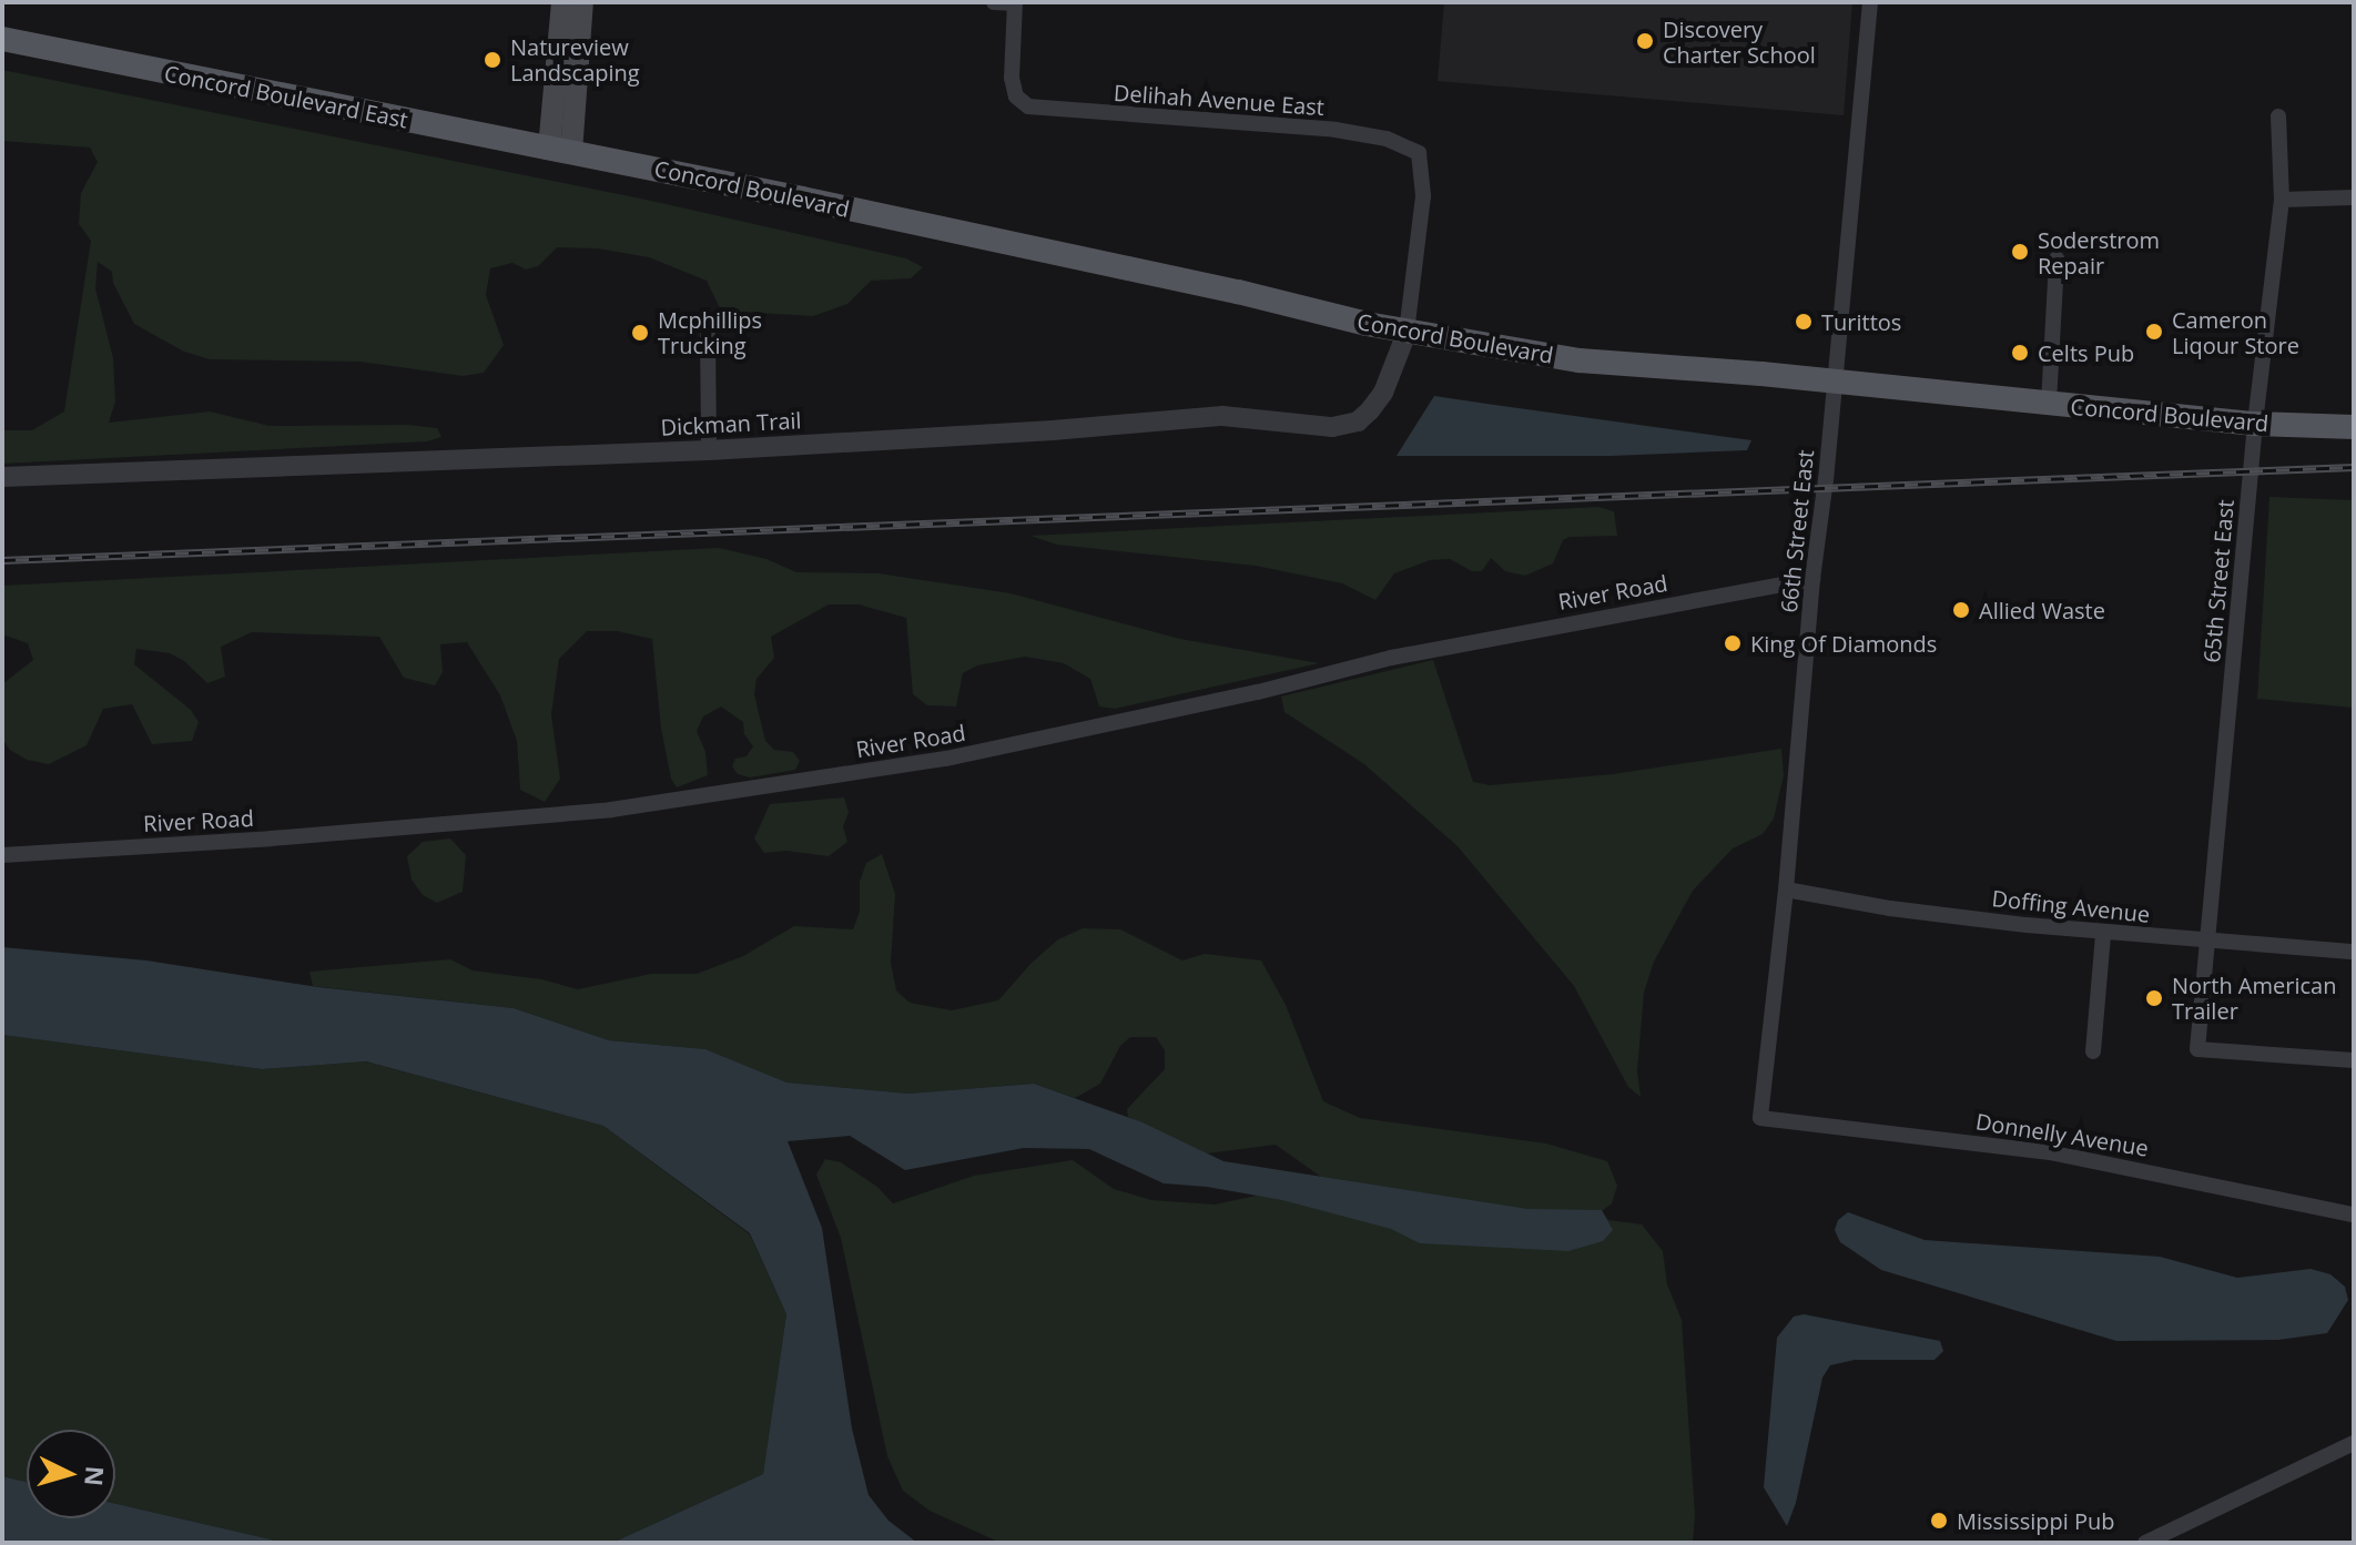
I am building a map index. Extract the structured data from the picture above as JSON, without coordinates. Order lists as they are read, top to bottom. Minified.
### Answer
{"streets":{"main road":["Concord Boulevard East","Concord Boulevard"],"street":["Delihah Avenue East","Dickman Trail","66th Street East","65th Street East","River Road","Doffing Avenue","Donnelly Avenue"]},"crossings":[["Concord Boulevard East","Concord Boulevard"],["Delihah Avenue East","Concord Boulevard"],["Delihah Avenue East","Dickman Trail"],["Concord Boulevard","Dickman Trail"],["Concord Boulevard","66th Street East"],["Concord Boulevard","65th Street East"],["66th Street East","River Road"],["66th Street East","Doffing Avenue"],["66th Street East","Donnelly Avenue"],["65th Street East","Doffing Avenue"]],"places":["Discovery Charter School","Natureview Landscaping","Soderstrom Repair","Turittos","Cameron Liqour Store","Mcphillips Trucking","Celts Pub","Allied Waste","King Of Diamonds","North American Trailer","Mississippi Pub"],"north":"right"}
